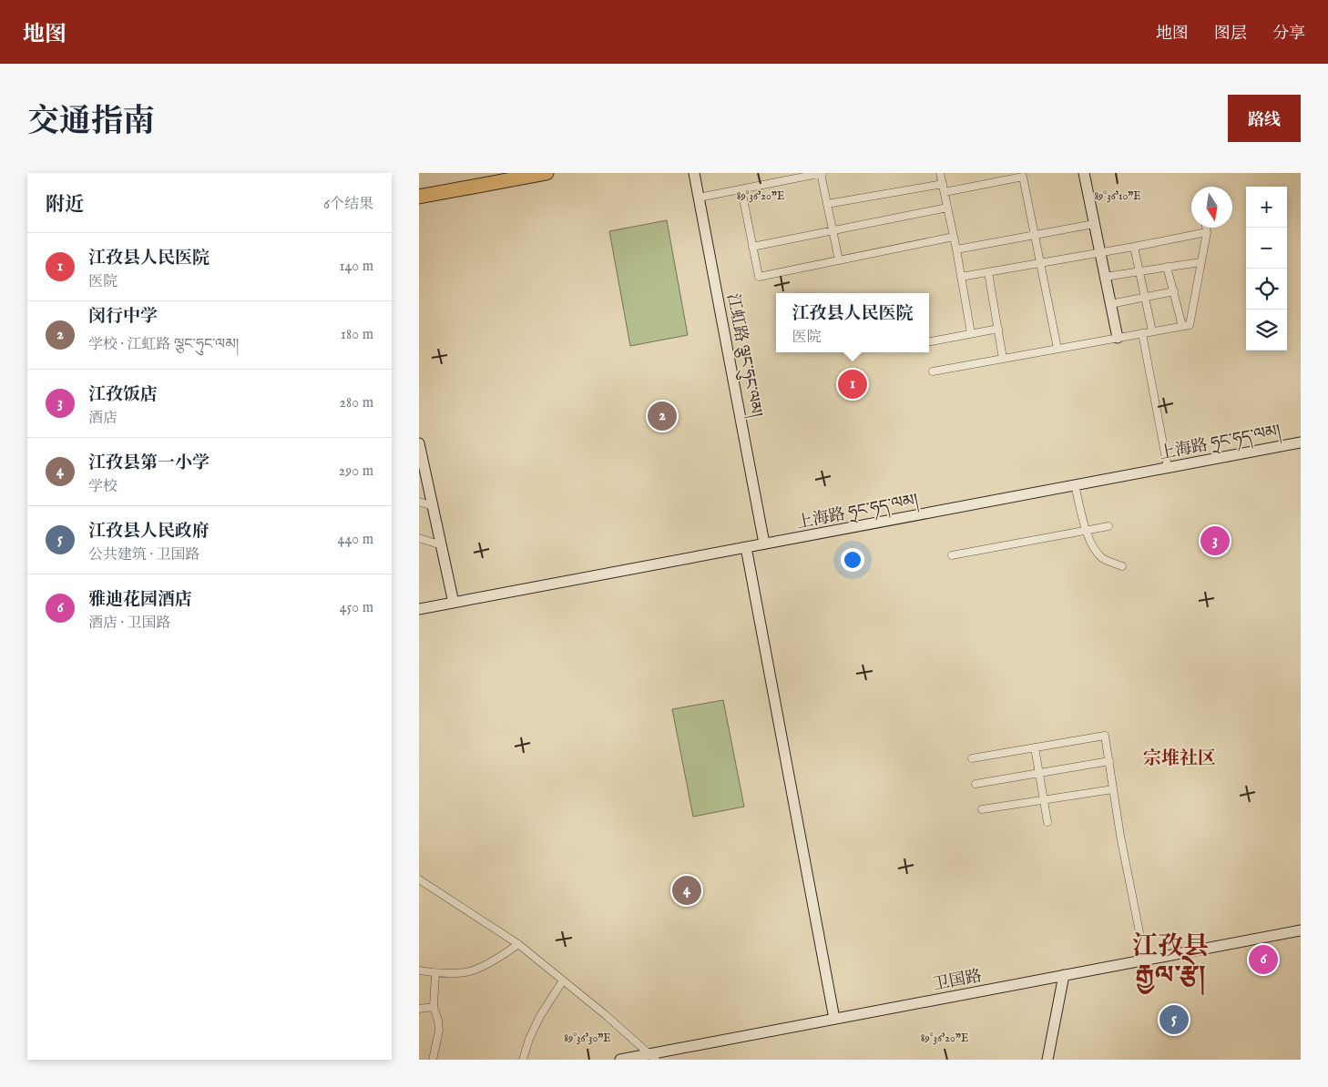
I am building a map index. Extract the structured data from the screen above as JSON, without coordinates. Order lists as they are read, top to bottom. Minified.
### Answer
{"streets":{"main road":["江虹路 ལྕང་ཧུང་ལམ།","上海路 ཧྲང་ཧད་ལམ།","卫国路"]},"crossings":[["江虹路 ལྕང་ཧུང་ལམ།","上海路 ཧྲང་ཧད་ལམ།"]],"districts":["宗堆社区","江孜县 རྒྱལ་རྩེ།"],"north":"bottom","page":{"header":"地图","nav":["地图","图层","分享"],"title":"交通指南","buttons":"路线","heading":["附近","6个结果"],"map_buttons":["+","−"],"list":[{"mark":"1","name":"江孜县人民医院","note":"医院","value":"140 m"},{"mark":"2","name":"闵行中学","note":"学校 · 江虹路 ལྕང་ཧུང་ལམ།","value":"180 m"},{"mark":"3","name":"江孜饭店","note":"酒店","value":"280 m"},{"mark":"4","name":"江孜县第一小学","note":"学校","value":"290 m"},{"mark":"5","name":"江孜县人民政府","note":"公共建筑 · 卫国路","value":"440 m"},{"mark":"6","name":"雅迪花园酒店","note":"酒店 · 卫国路","value":"450 m"}],"popup":["江孜县人民医院","医院"],"pins":["1","2","3","4","6","5"]},"coordinates":["89°36'20\"E","89°36'10\"E","89°36'30\"E"]}
